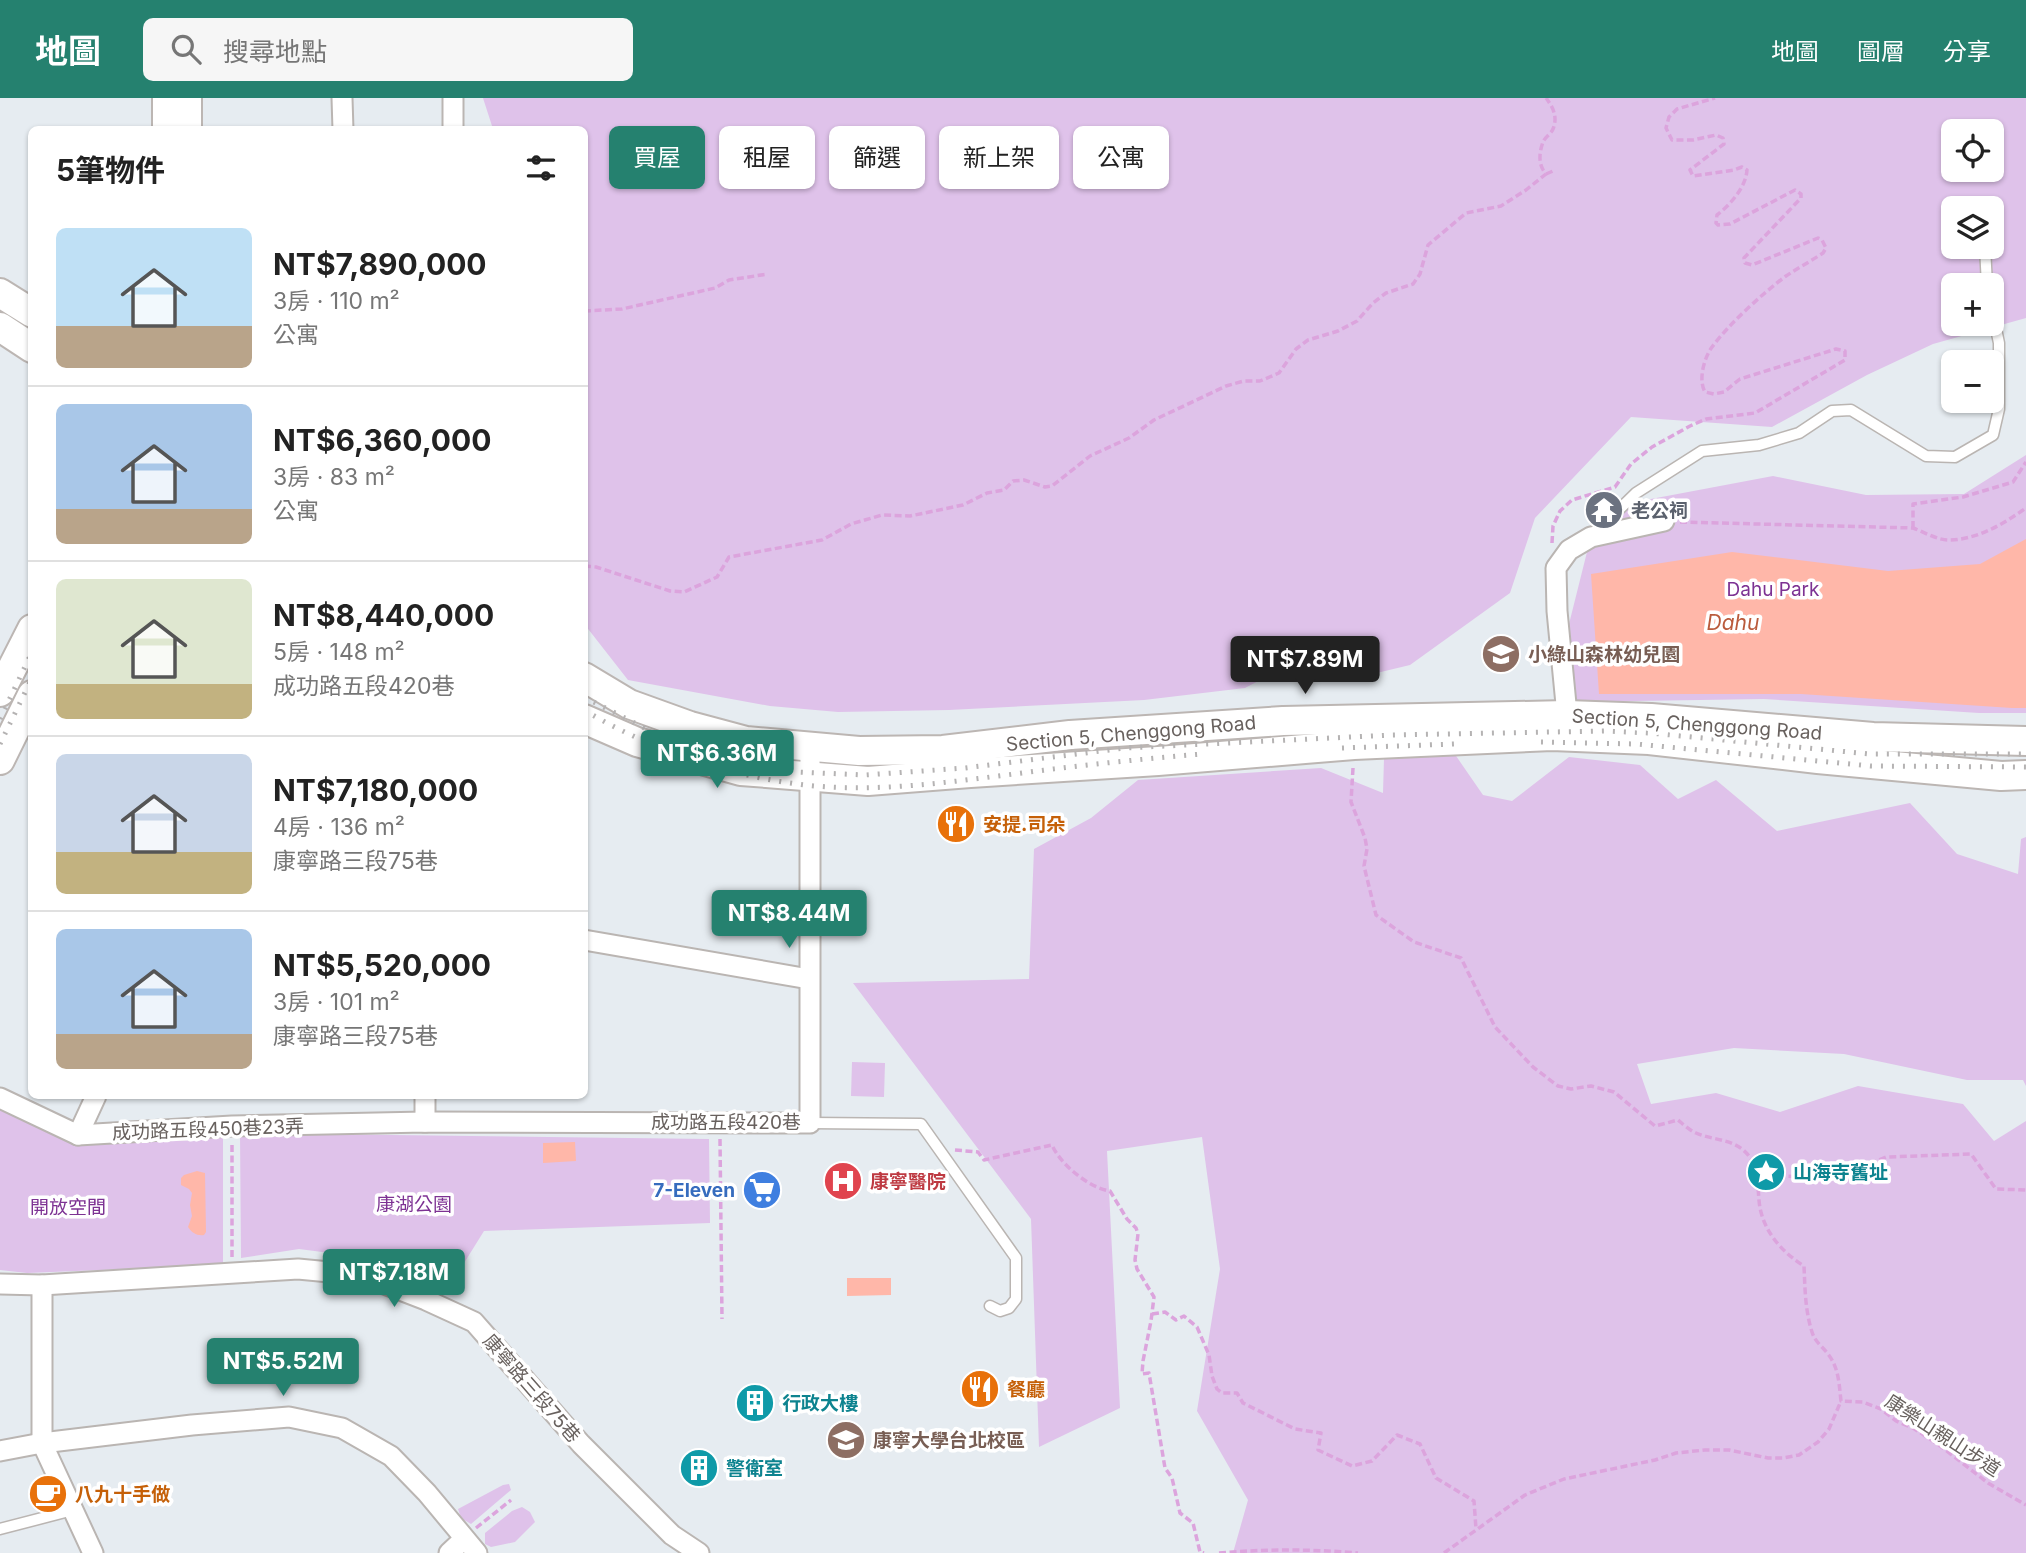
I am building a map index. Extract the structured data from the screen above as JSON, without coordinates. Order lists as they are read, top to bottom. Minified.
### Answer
{"streets":{"main road":["Section 5, Chenggong Road"],"street":["成功路五段420巷","成功路五段450巷23弄","康寧路三段75巷"],"path":["康樂山親山步道"]},"crossings":[["Section 5, Chenggong Road","成功路五段420巷"],["成功路五段420巷","成功路五段450巷23弄"]],"water":["Dahu"],"parks":["Dahu Park","康湖公園","開放空間"],"places":{"temple":["老公祠"],"school or university":["小綠山森林幼兒園","康寧大學台北校區"],"restaurant":["安提.司朵","餐廳"],"place":["山海寺舊址"],"hospital":["康寧醫院"],"supermarket":["7-Eleven"],"building":["行政大樓","警衛室"],"cafe":["八九十手做"]},"page":{"header":"地圖","search":"搜尋地點","nav":["地圖","圖層","分享"],"map_buttons":["+","−"],"chip":["買屋","租屋","篩選","新上架","公寓"],"heading":"5筆物件","list":[{"name":"NT$7,890,000","note":"3房 · 110 m² · 公寓"},{"name":"NT$6,360,000","note":"3房 · 83 m² · 公寓"},{"name":"NT$8,440,000","note":"5房 · 148 m² · 成功路五段420巷"},{"name":"NT$7,180,000","note":"4房 · 136 m² · 康寧路三段75巷"},{"name":"NT$5,520,000","note":"3房 · 101 m² · 康寧路三段75巷"}],"price":["NT$7.89M","NT$6.36M","NT$8.44M","NT$7.18M","NT$5.52M"]}}
